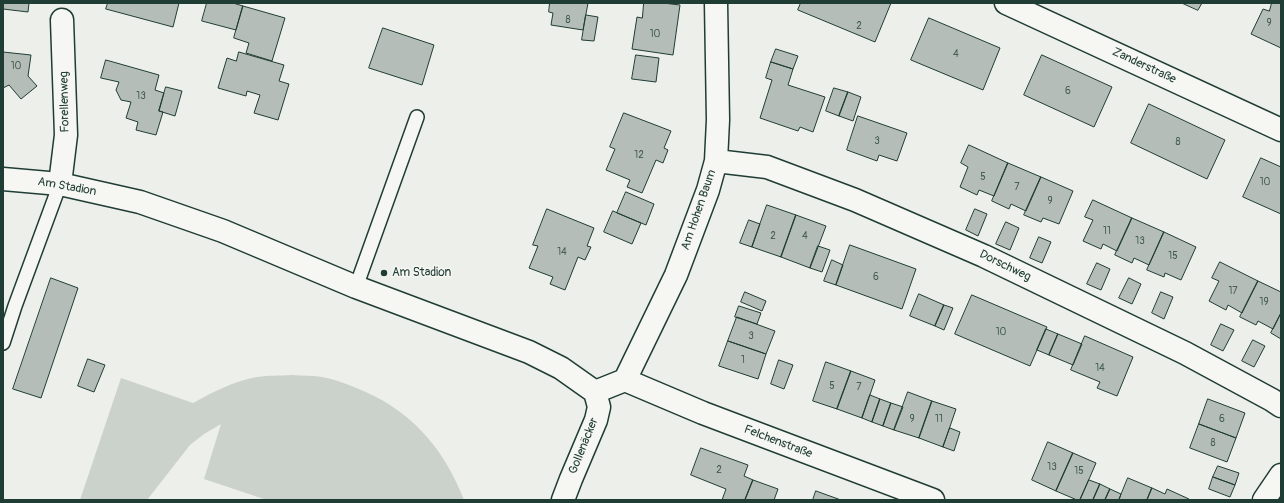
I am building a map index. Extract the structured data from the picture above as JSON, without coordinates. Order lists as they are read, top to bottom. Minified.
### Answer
{"streets":{"street":["Zanderstraße","Forellenweg","Am Stadion","Am Hohen Baum","Dorschweg","Felchenstraße","Gollenäcker"]},"crossings":[["Forellenweg","Am Stadion"],["Am Stadion","Gollenäcker"],["Am Hohen Baum","Dorschweg"],["Am Hohen Baum","Felchenstraße"]],"places":["Am Stadion"],"house_numbers":["8","9","2","10","4","10","6","13","3","8","12","5","10","7","9","11","2","4","13","14","15","6","17","19","10","3","1","14","5","7","9","11","6","8","13","2","15"]}
